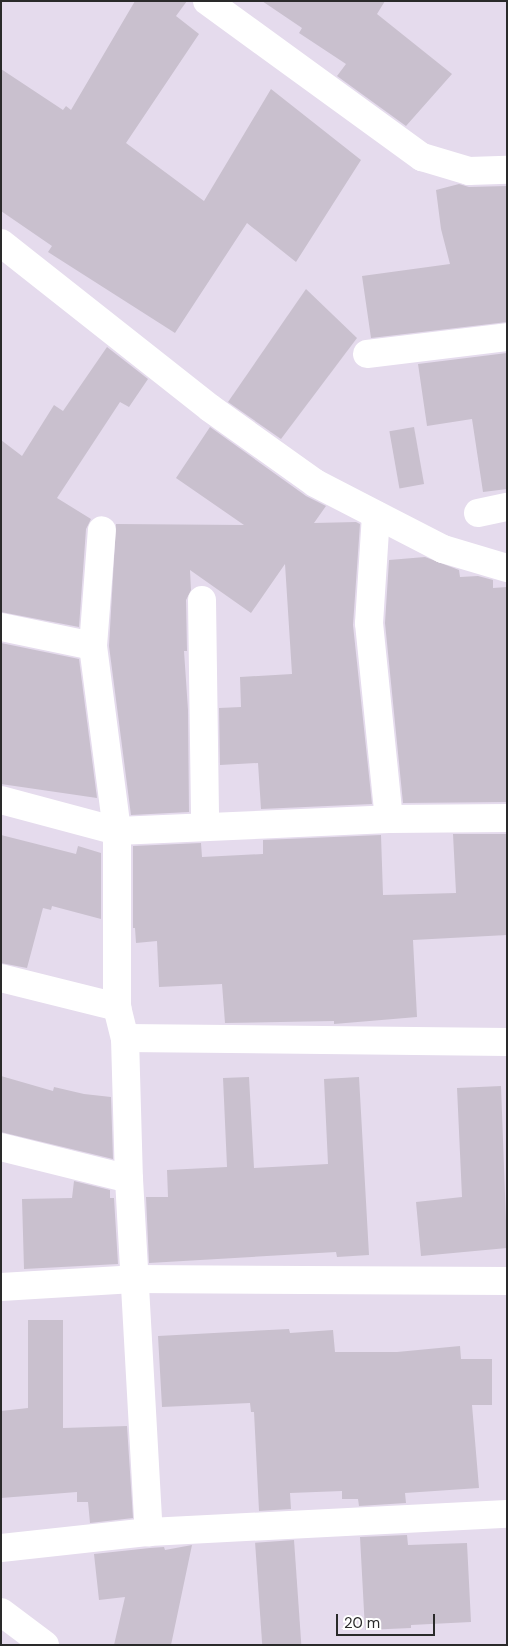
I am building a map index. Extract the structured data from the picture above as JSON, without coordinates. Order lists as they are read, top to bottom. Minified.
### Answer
{"scale_bar":"20 m"}
